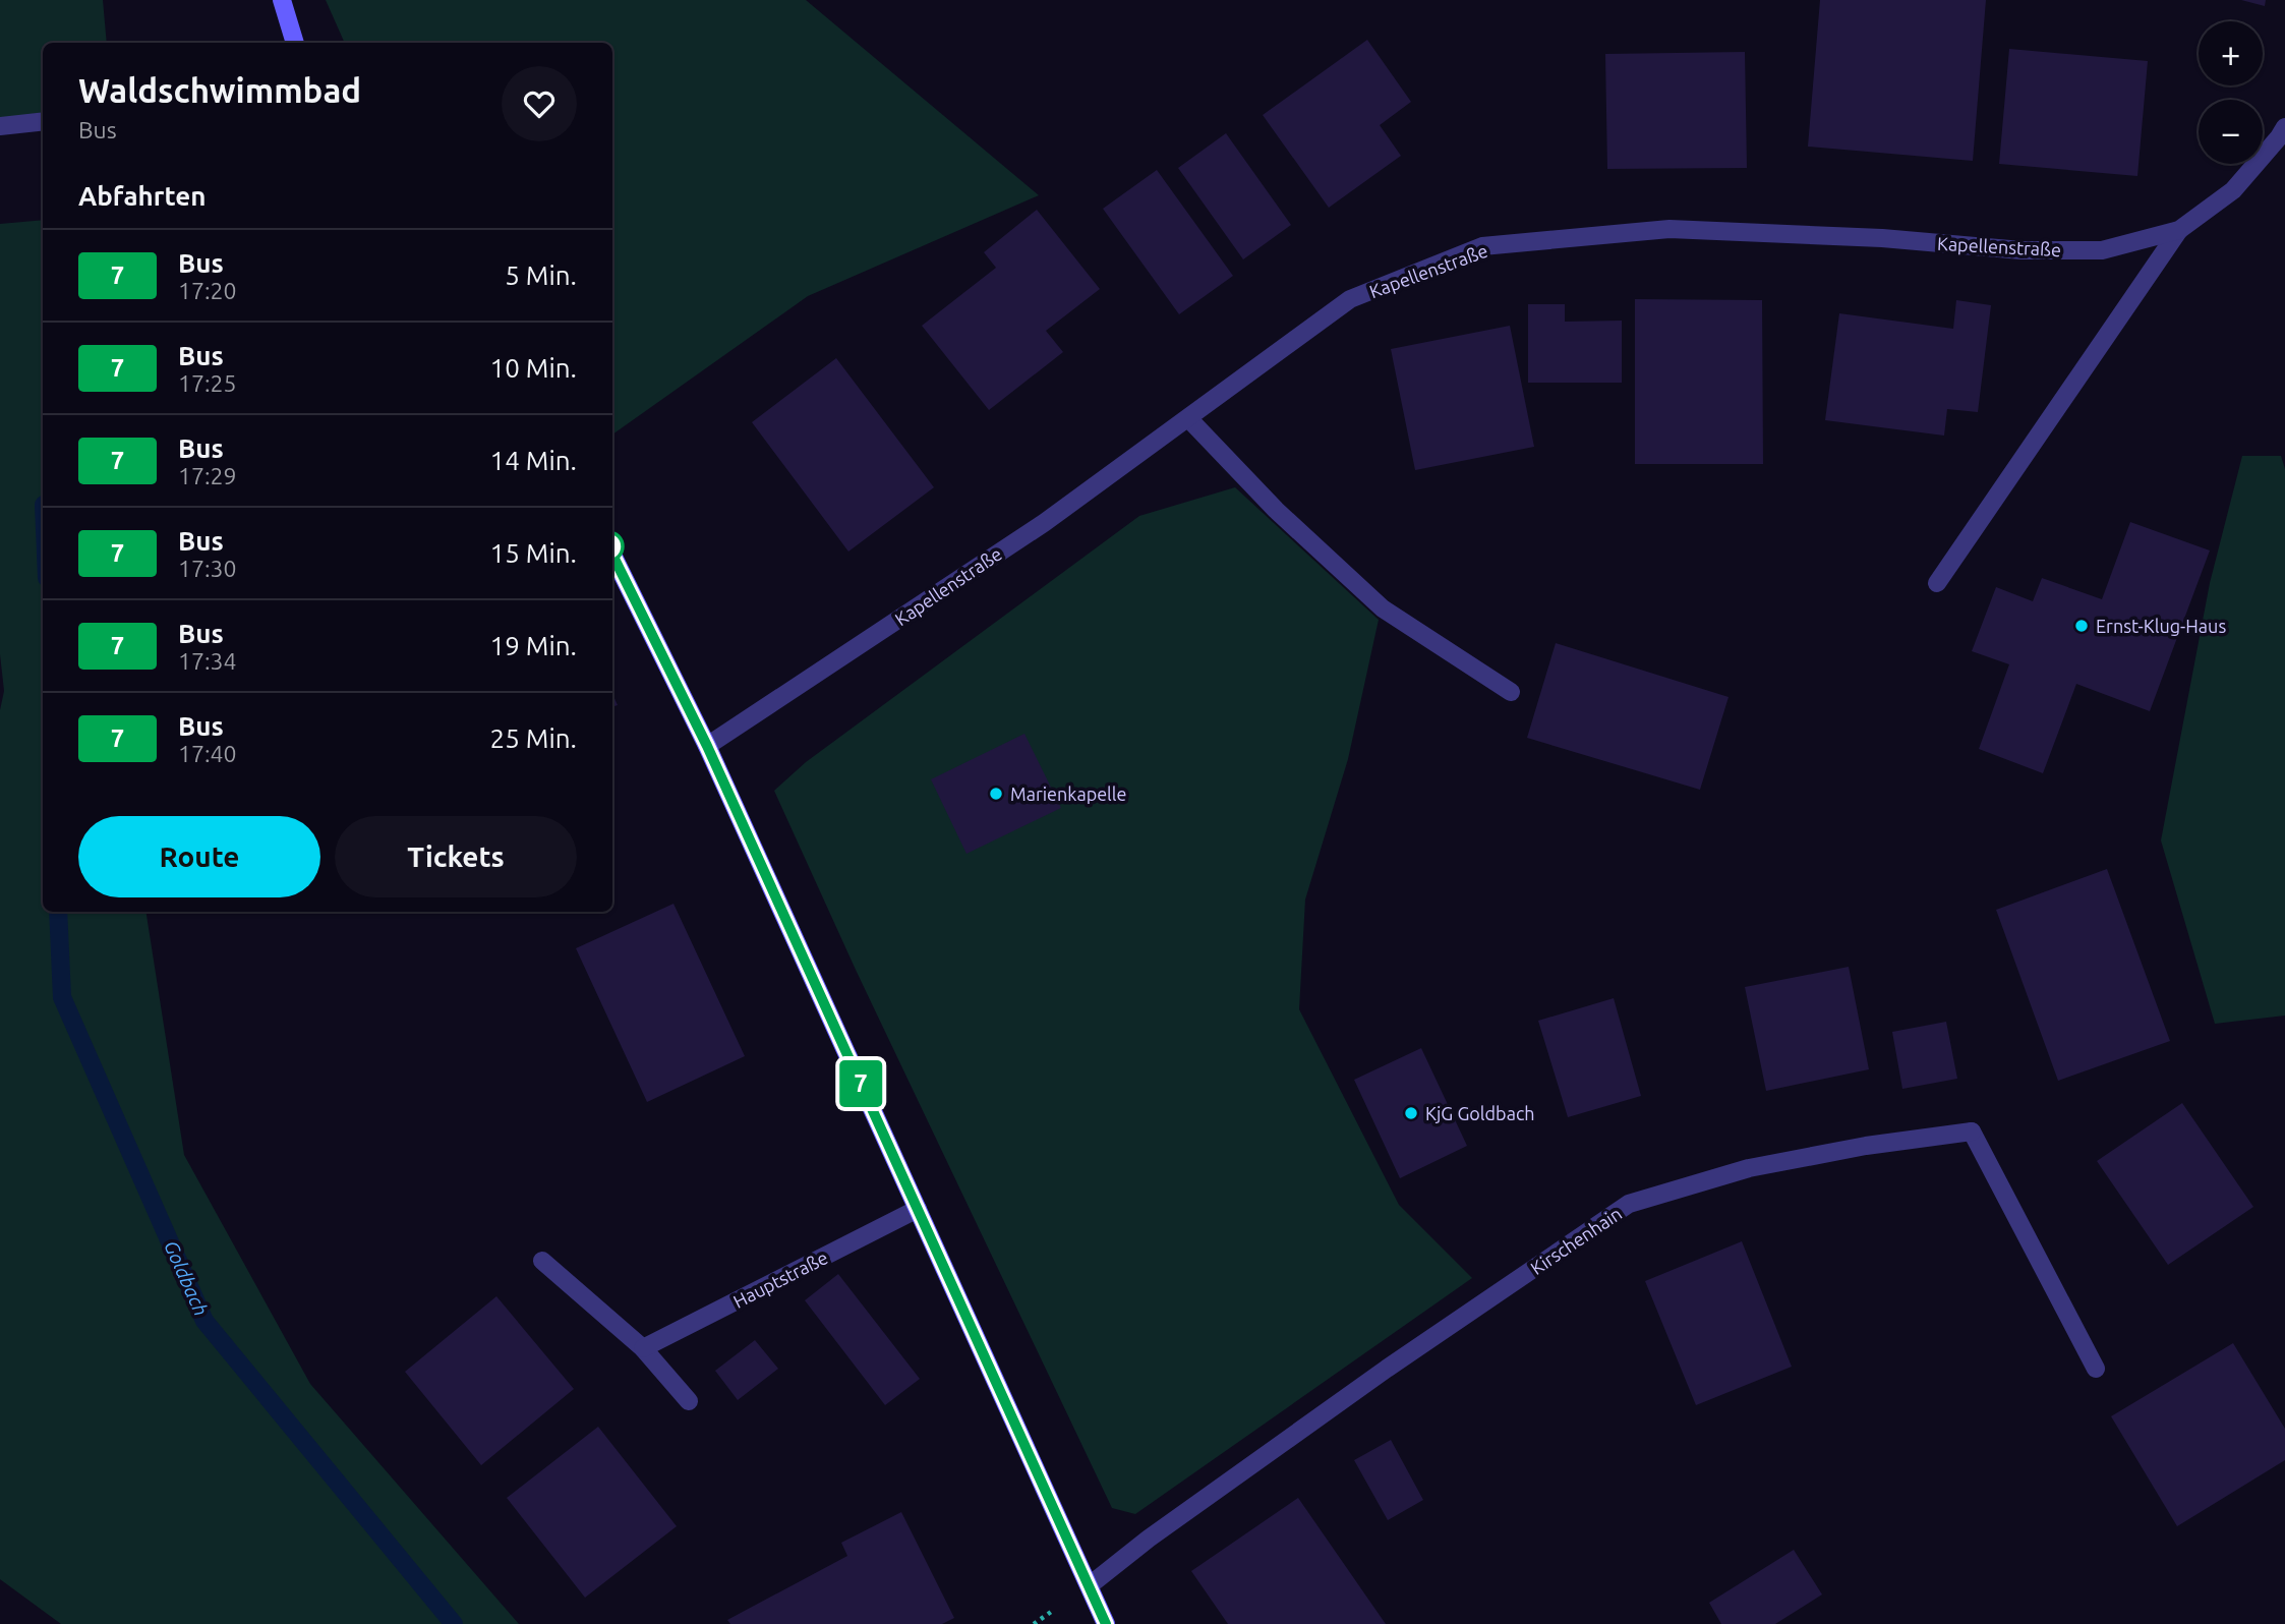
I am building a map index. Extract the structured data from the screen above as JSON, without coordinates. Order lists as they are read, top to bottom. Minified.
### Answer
{"streets":{"street":["Kapellenstraße","Kirschenhain","Hauptstraße"]},"water":["Goldbach"],"places":["Ernst-Klug-Haus","Marienkapelle","KjG Goldbach"],"lines":["bus line 7"],"page":{"on_map":"7","map_buttons":["+","−"],"heading":[["Waldschwimmbad","Bus"],"Abfahrten"],"list":[{"mark":"7","name":"Bus","note":"17:20","value":"5 Min."},{"mark":"7","name":"Bus","note":"17:25","value":"10 Min."},{"mark":"7","name":"Bus","note":"17:29","value":"14 Min."},{"mark":"7","name":"Bus","note":"17:30","value":"15 Min."},{"mark":"7","name":"Bus","note":"17:34","value":"19 Min."},{"mark":"7","name":"Bus","note":"17:40","value":"25 Min."}],"buttons":["Route","Tickets"]}}
